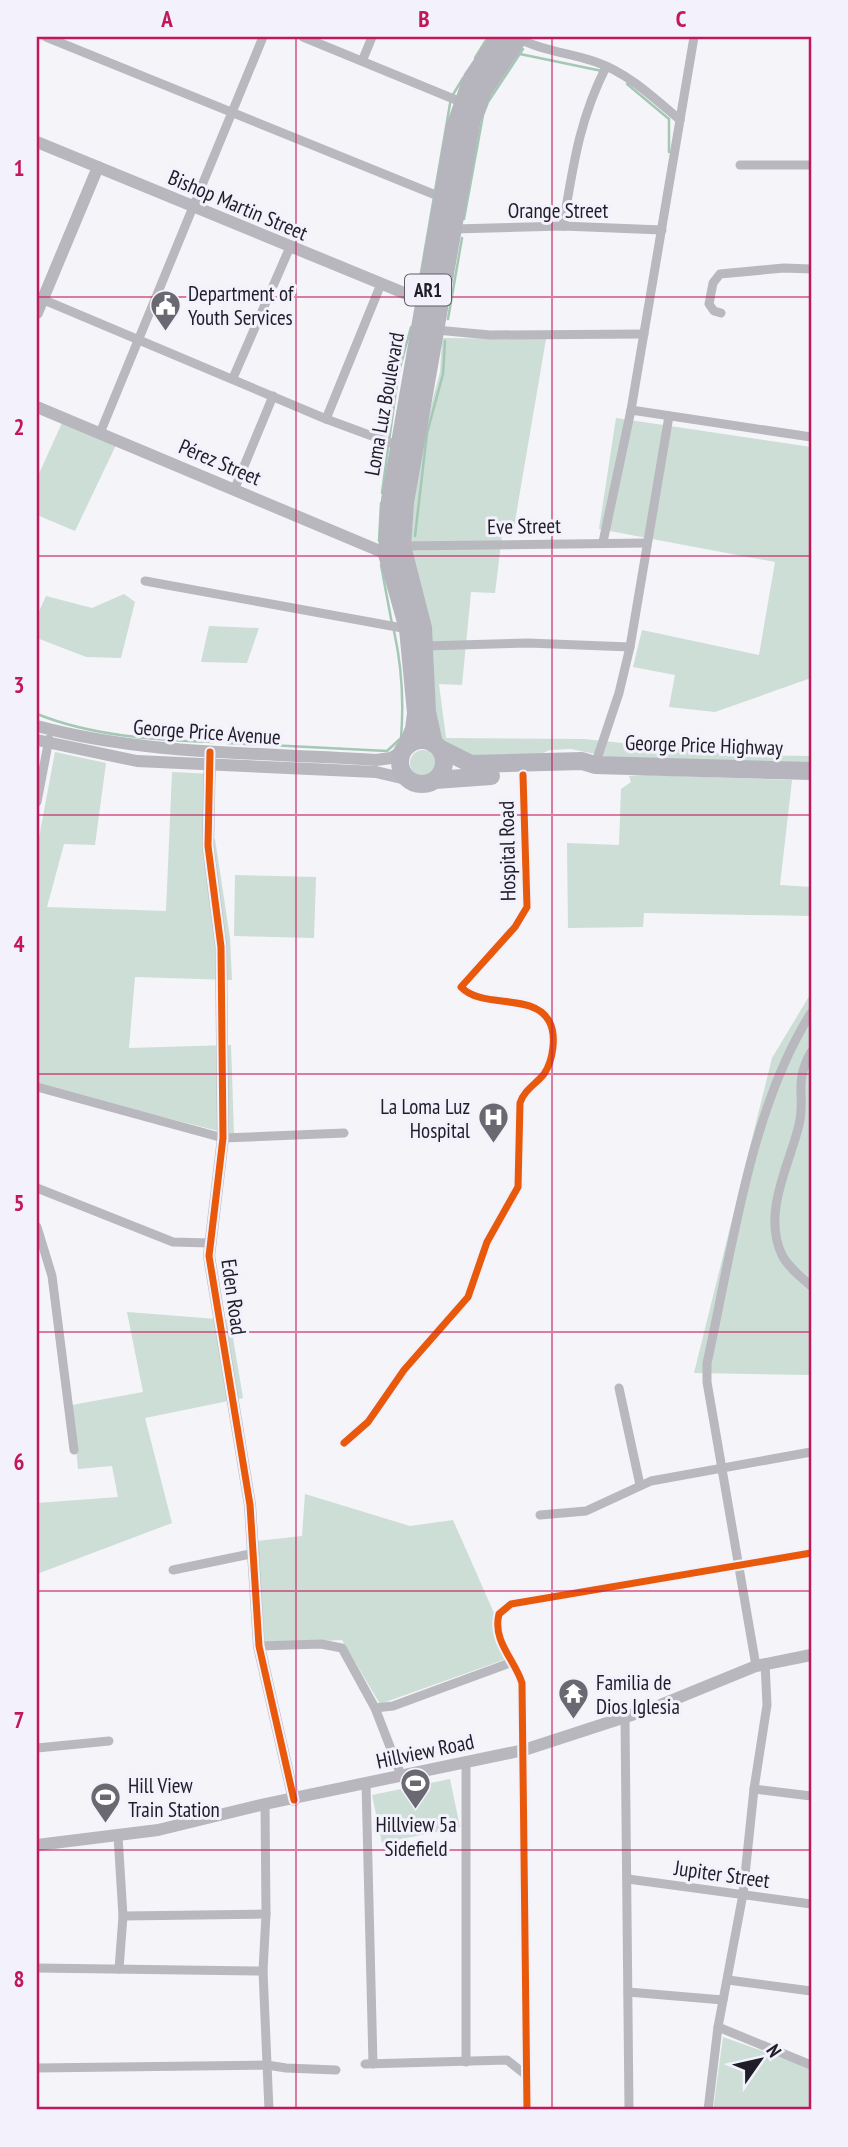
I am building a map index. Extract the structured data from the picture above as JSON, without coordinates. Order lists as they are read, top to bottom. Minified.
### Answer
{"streets":{"highway":["AR1","Loma Luz Boulevard","George Price Highway"],"street":["Bishop Martin Street","Orange Street","Pérez Street","Eve Street","George Price Avenue","Hospital Road","Eden Road","Hillview Road","Jupiter Street"]},"crossings":[["Bishop Martin Street","Loma Luz Boulevard"],["Orange Street","Loma Luz Boulevard"],["Loma Luz Boulevard","Pérez Street"],["Loma Luz Boulevard","Eve Street"],["Loma Luz Boulevard","George Price Avenue"],["Loma Luz Boulevard","George Price Highway"],["Pérez Street","Eve Street"],["George Price Avenue","George Price Highway"],["George Price Avenue","Eden Road"],["George Price Highway","Hospital Road"],["Eden Road","Hillview Road"]],"places":{"public building":["Department of Youth Services"],"hospital":["La Loma Luz Hospital"],"temple":["Familia de Dios Iglesia"],"sports":["Hillview 5a Sidefield","Hill View Train Station"]},"north":"top right","grid":{"columns":["A","B","C"],"rows":["1","2","3","4","5","6","7","8"]}}
